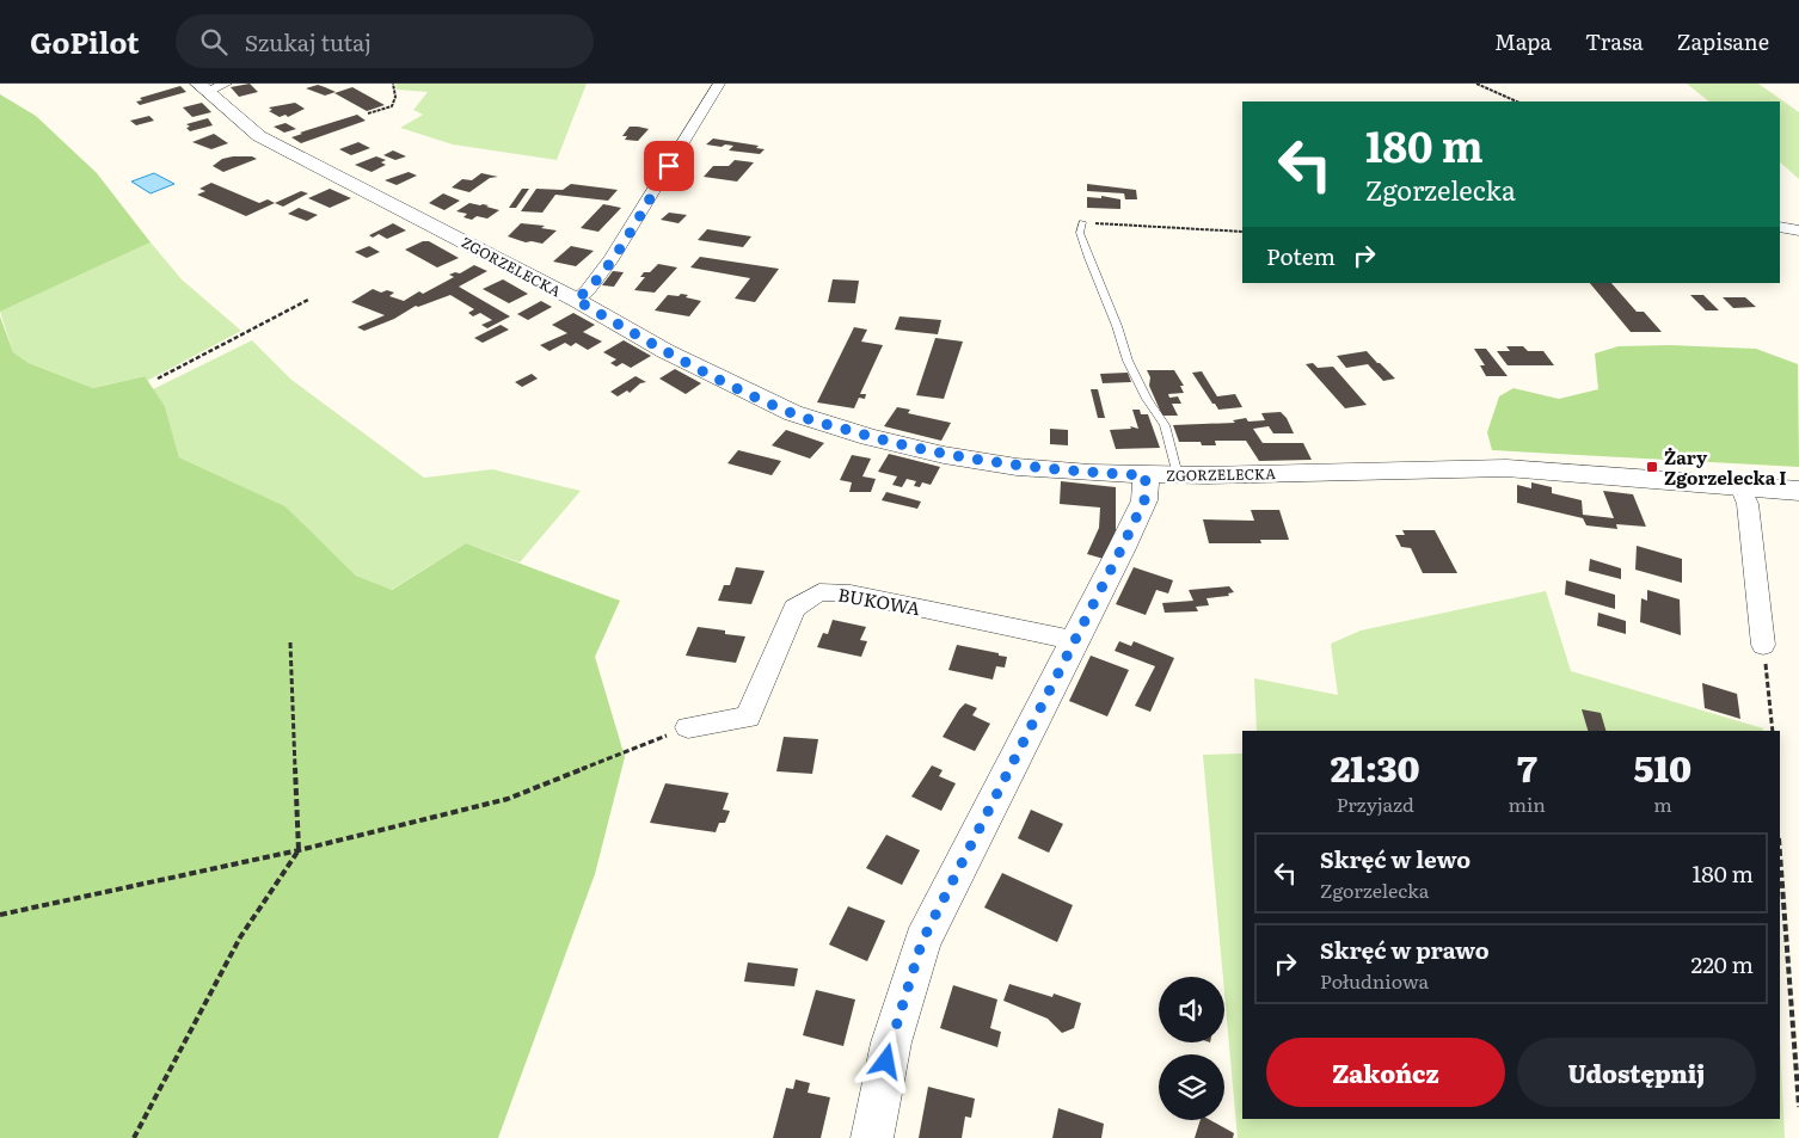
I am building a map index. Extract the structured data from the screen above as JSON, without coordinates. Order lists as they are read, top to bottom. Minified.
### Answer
{"streets":{"street":["ZGORZELECKA","BUKOWA"]},"places":{"transit":["Żary Zgorzelecka I"]},"page":{"header":"GoPilot","search":"Szukaj tutaj","nav":["Mapa","Trasa","Zapisane"],"turn":["180 m","Zgorzelecka"],"then":"Potem","eta":["21:30","Przyjazd","7","min","510","m"],"list":[{"name":"Skręć w lewo","note":"Zgorzelecka","value":"180 m"},{"name":"Skręć w prawo","note":"Południowa","value":"220 m"}],"buttons":["Zakończ","Udostępnij"]}}
